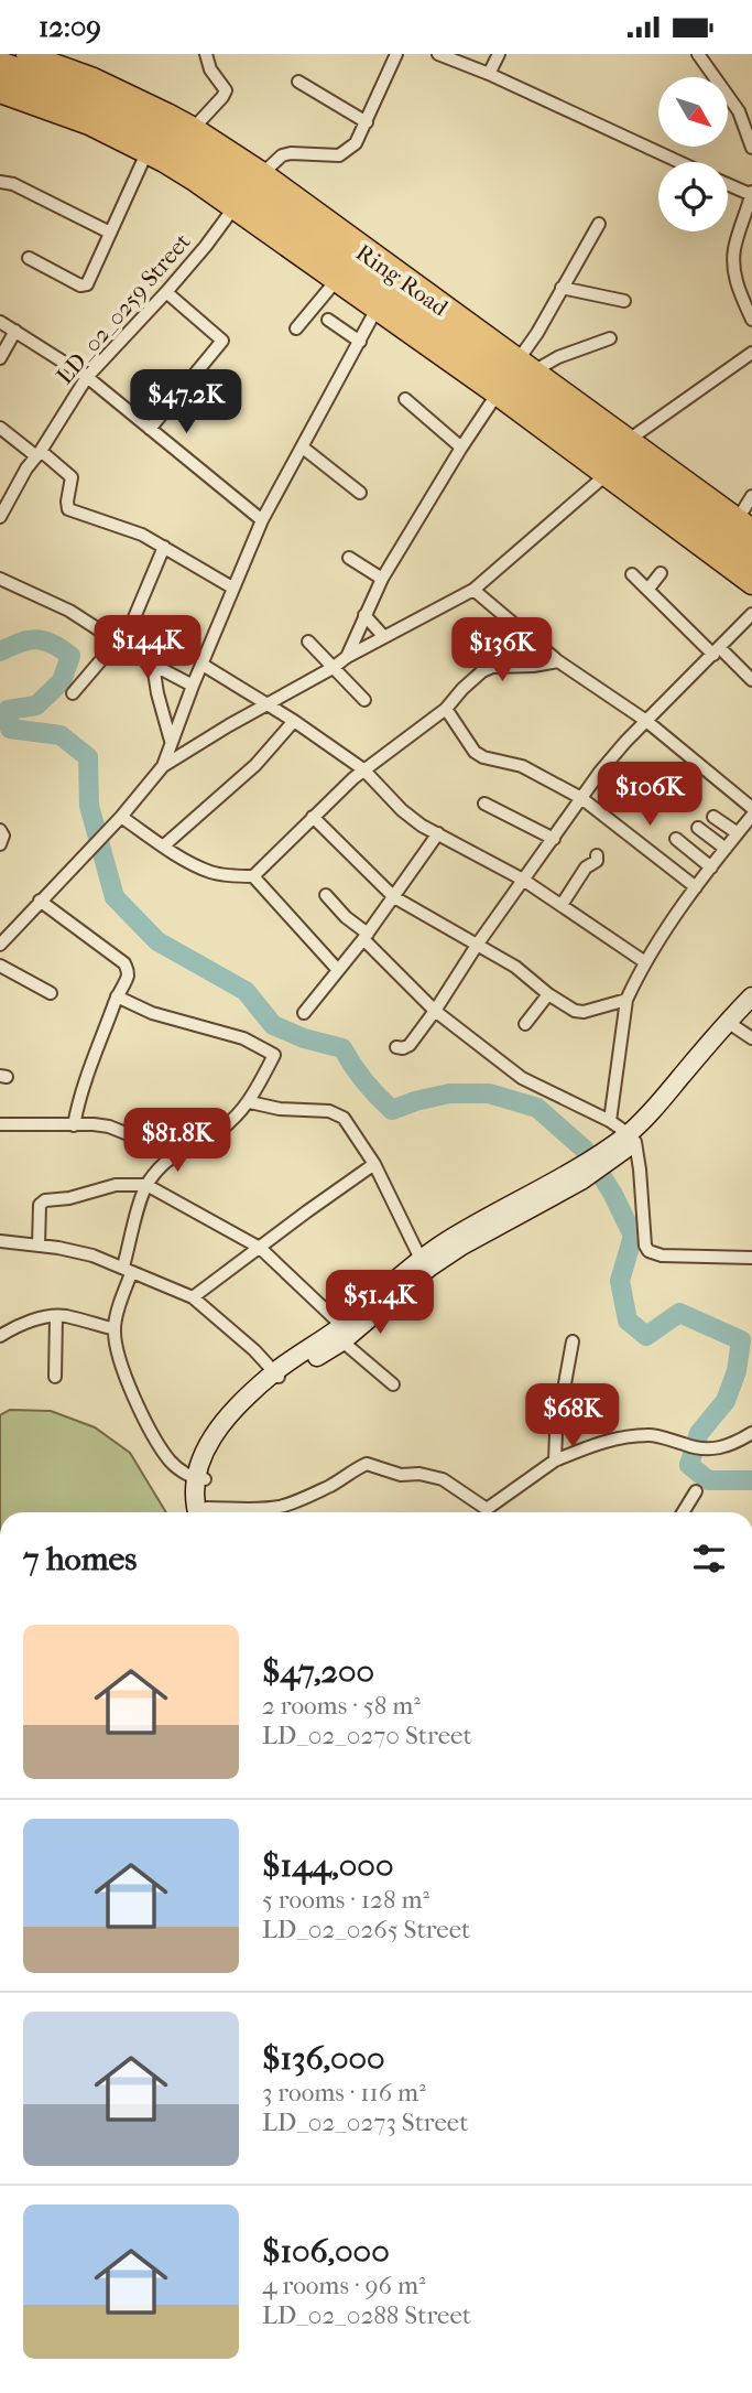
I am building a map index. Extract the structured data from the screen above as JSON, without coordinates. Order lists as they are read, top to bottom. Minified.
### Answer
{"streets":{"main road":["Ring Road"],"street":["LD_02_0259 Street"]},"north":"bottom right","page":{"status":"12:09","price":["$47.2K","$144K","$136K","$106K","$81.8K","$51.4K","$68K"],"heading":"7 homes","list":[{"name":"$47,200","note":"2 rooms · 58 m² · LD_02_0270 Street"},{"name":"$144,000","note":"5 rooms · 128 m² · LD_02_0265 Street"},{"name":"$136,000","note":"3 rooms · 116 m² · LD_02_0273 Street"},{"name":"$106,000","note":"4 rooms · 96 m² · LD_02_0288 Street"}]}}
